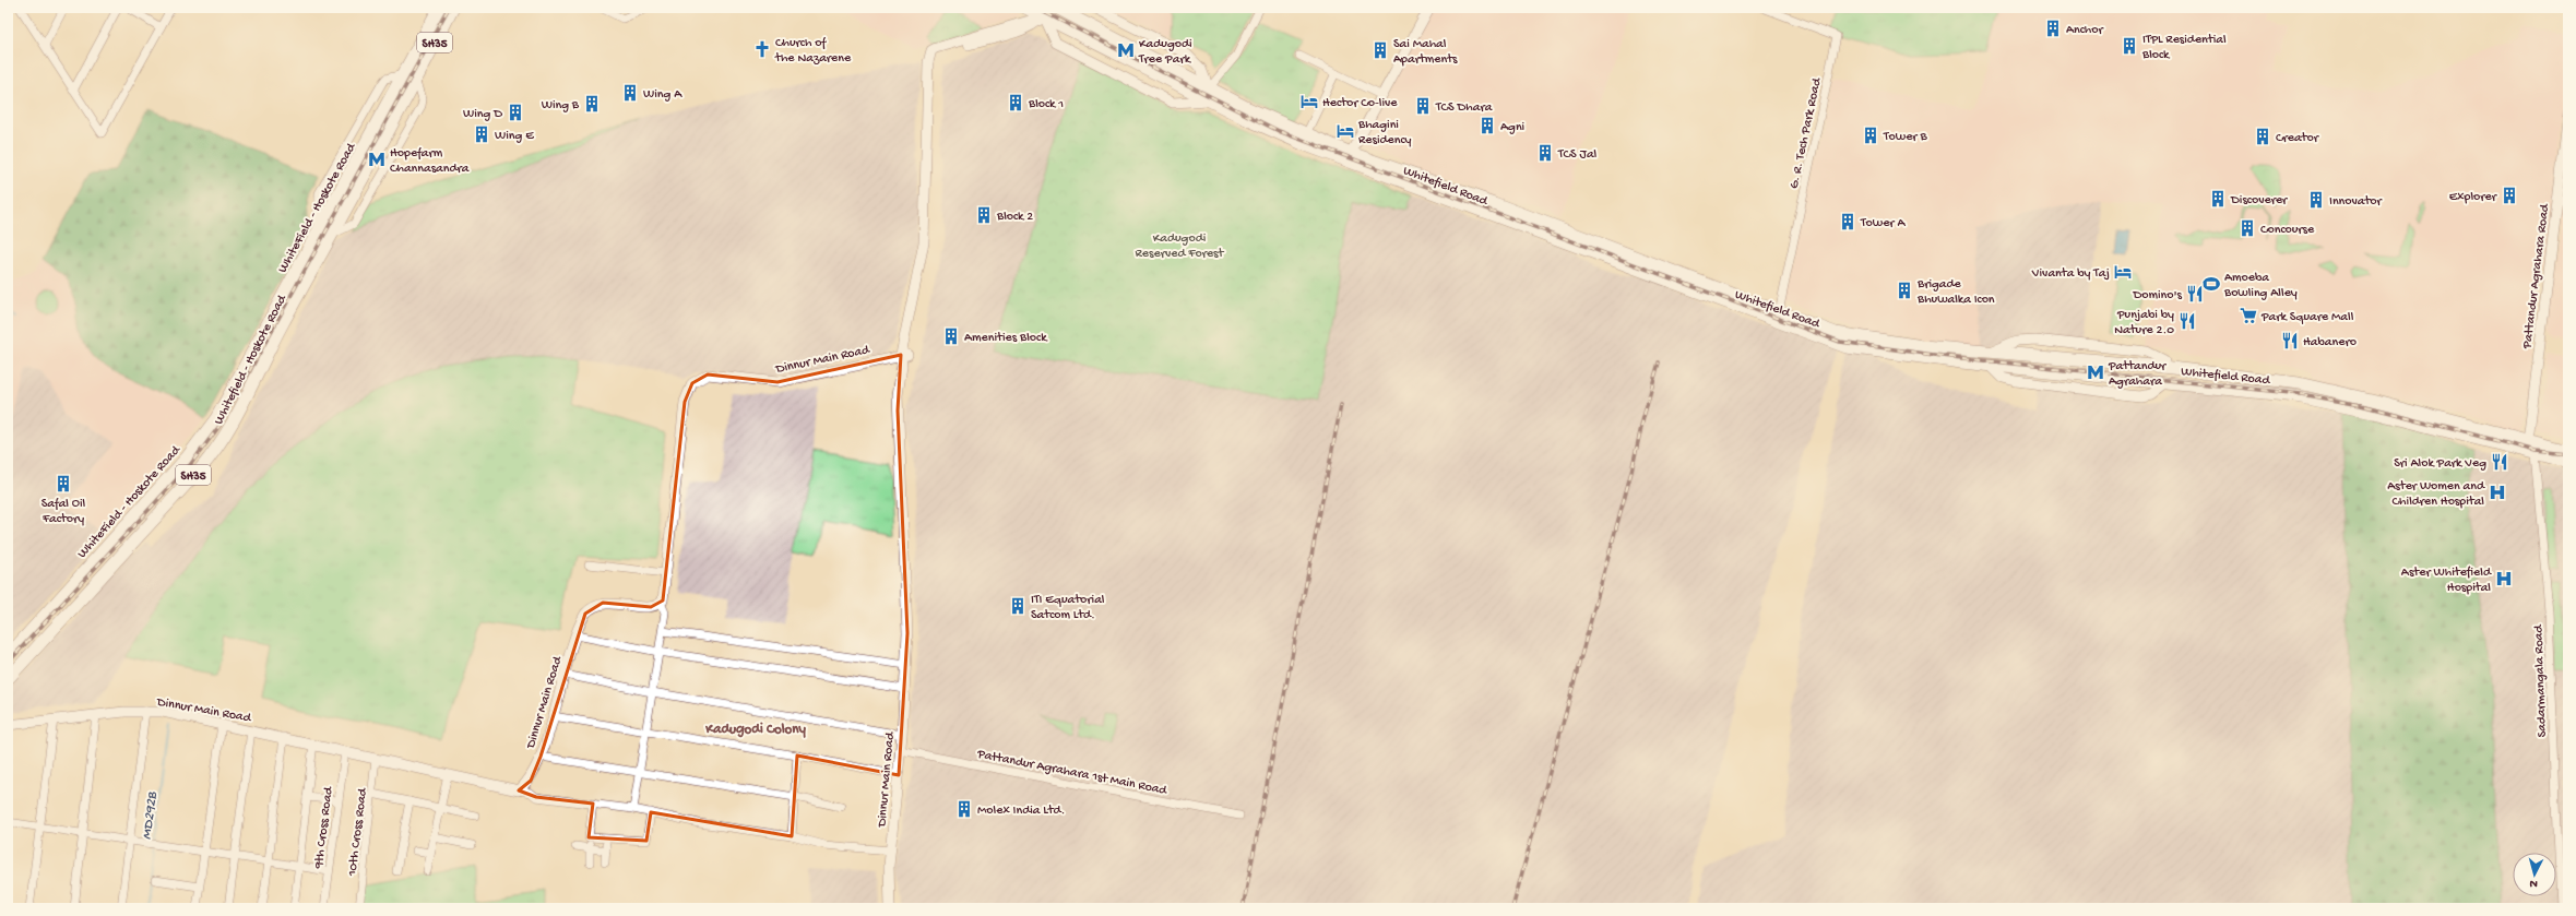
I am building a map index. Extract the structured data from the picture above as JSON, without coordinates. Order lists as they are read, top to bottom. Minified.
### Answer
{"streets":{"main road":["SH35","Whitefield Road","WhiteField - Hoskote Road","Whitefield - Hoskote Road"],"street":["G. R. Tech Park Road","Pattandur Agrahara Road","Dinnur Main Road","Sadarmangala Road","Pattandur Agrahara 1st Main Road","9th Cross Road","10th Cross Road"]},"crossings":[["G. R. Tech Park Road","Whitefield Road"],["Whitefield Road","Pattandur Agrahara Road"],["Whitefield Road","Dinnur Main Road"],["Whitefield Road","Sadarmangala Road"],["Dinnur Main Road","Pattandur Agrahara 1st Main Road"],["Dinnur Main Road","9th Cross Road"],["Dinnur Main Road","10th Cross Road"]],"districts":["Kadugodi Colony"],"water":["MD292B"],"parks":["Kadugodi Reserved Forest"],"places":{"building":["Anchor","ITPL Residential Block","Sai Mahal Apartments","Wing A","Block 1","Wing B","TCS Dhara","Wing D","Agni","Wing E","Tower B","Creator","TCS Jal","Explorer","Discoverer","Innovator","Block 2","Tower A","Concourse","Brigade Bhuwalka Icon","Amenities Block","Safal Oil Factory","ITI Equatorial Satcom Ltd.","Molex India Ltd."],"church":["Church of the Nazarene"],"metro station":["Kadugodi Tree Park","Hopefarm Channasandra","Pattandur Agrahara"],"hotel":["Hector Co-live","Bhagini Residency","Vivanta by Taj"],"sports":["Amoeba Bowling Alley"],"restaurant":["Domino's","Punjabi by Nature 2.0","Habanero","Sri Alok Park Veg"],"supermarket":["Park Square Mall"],"hospital":["Aster Women and Children Hospital","Aster Whitefield Hospital"]},"north":"bottom"}
